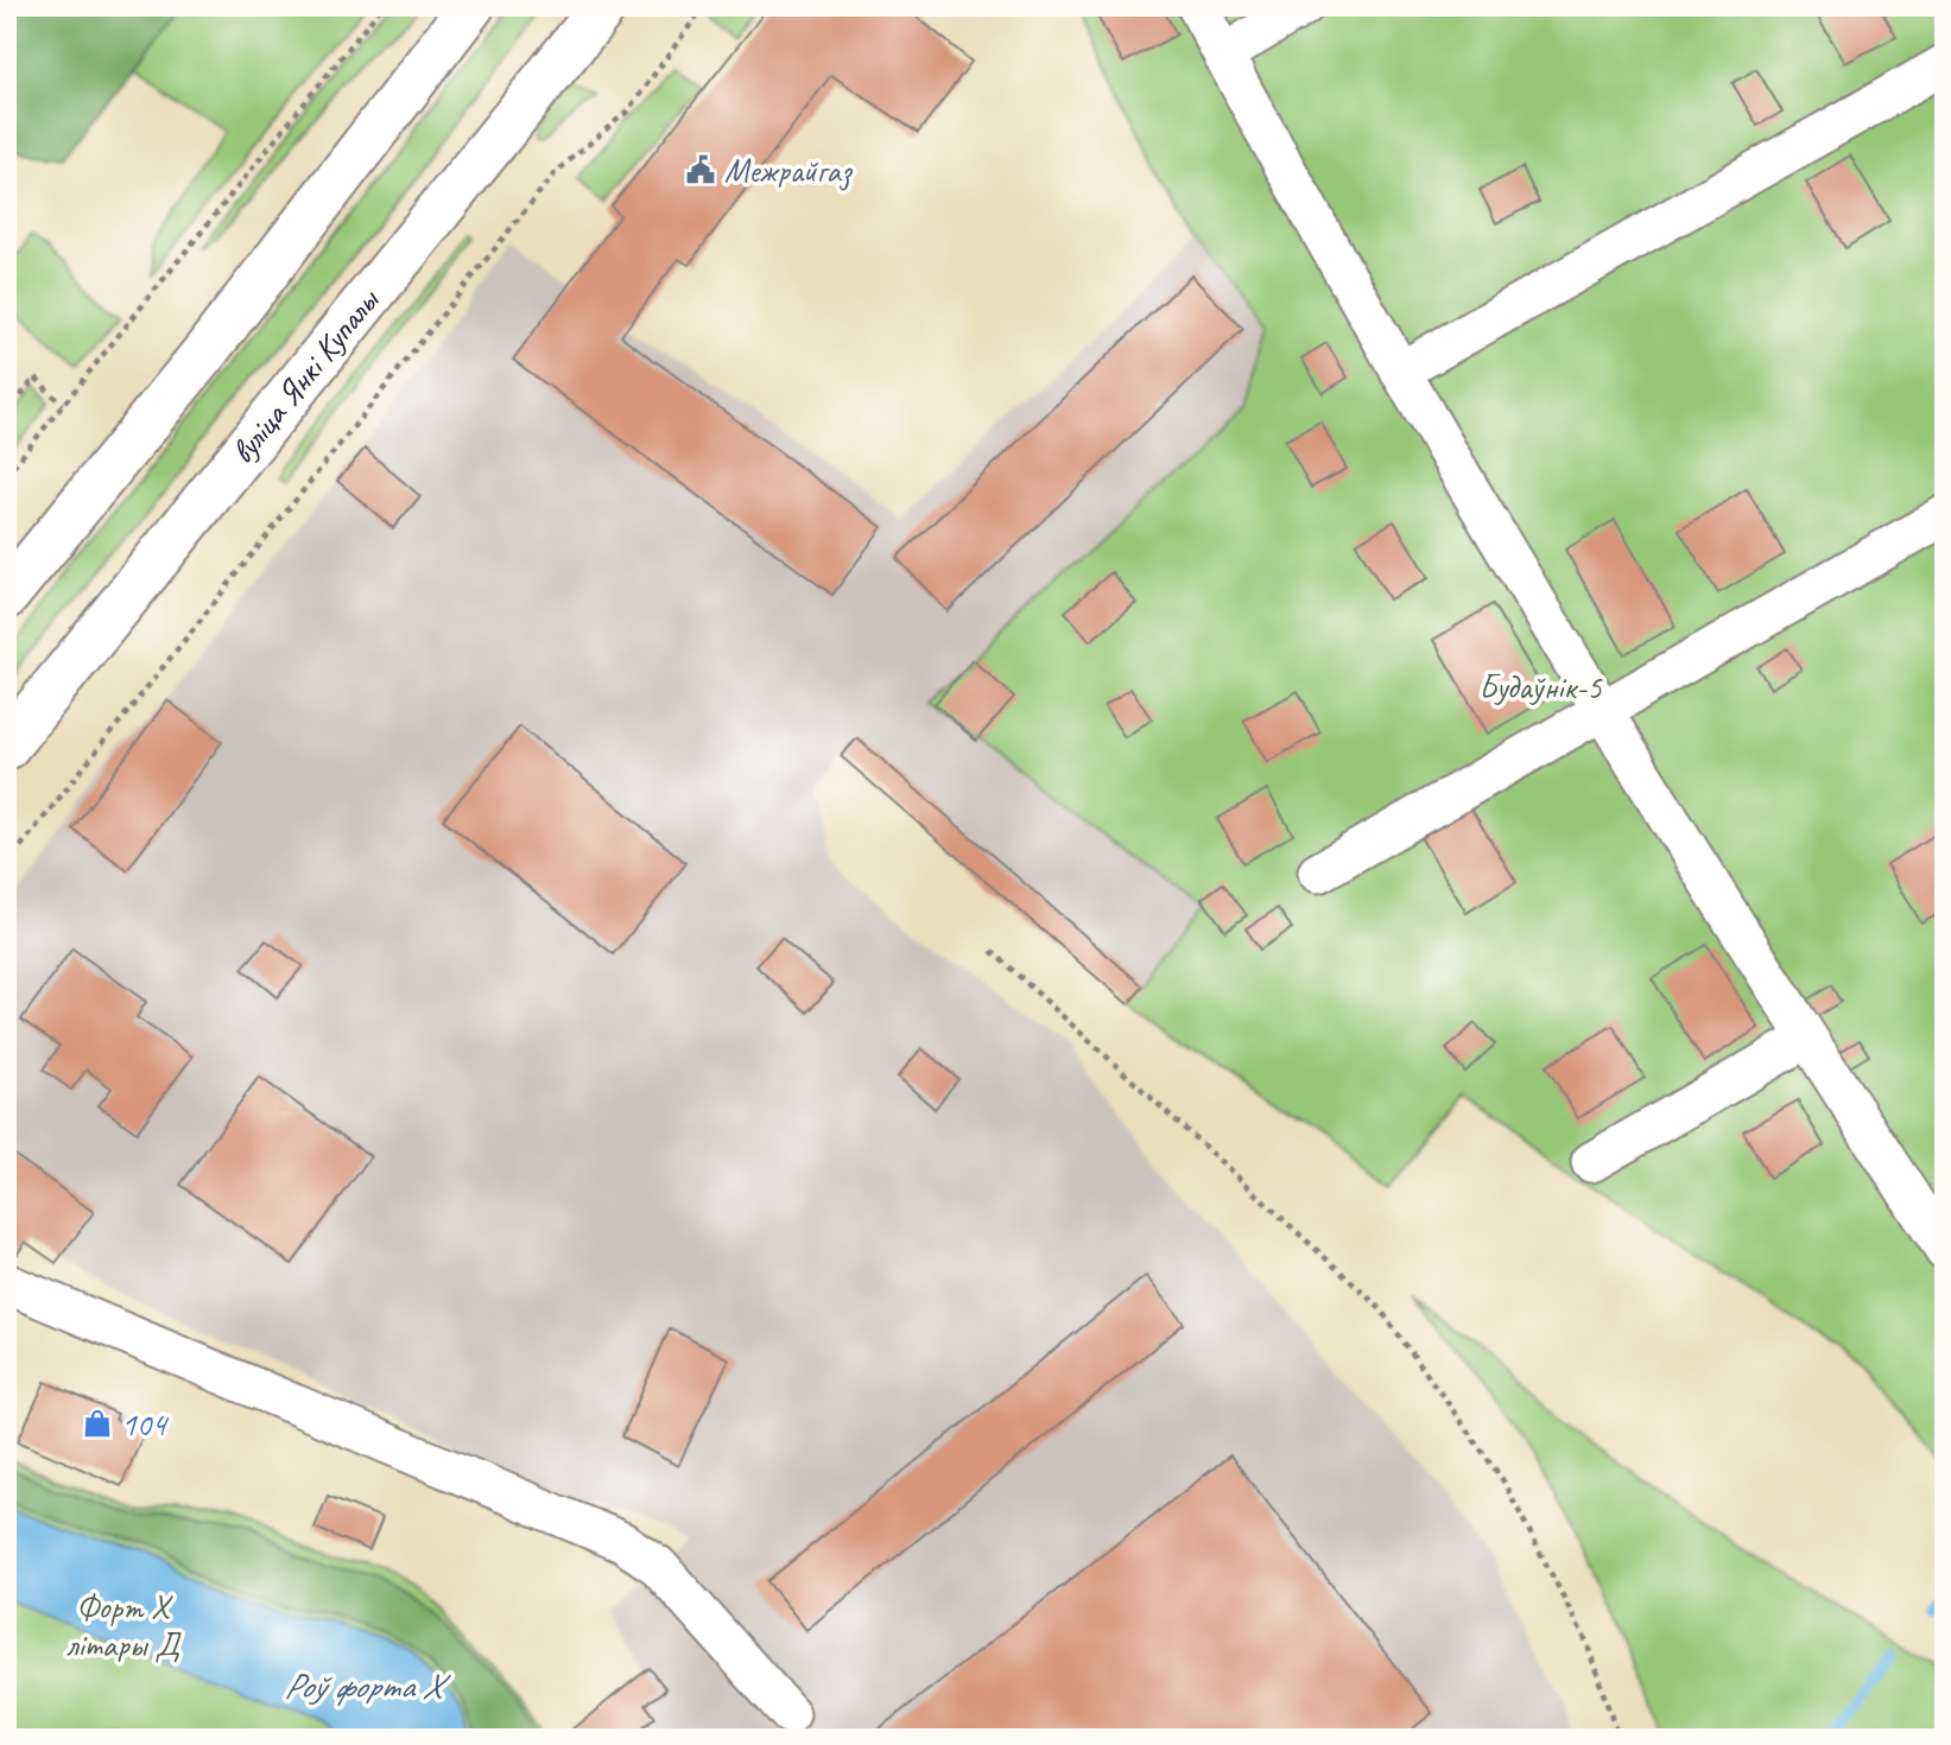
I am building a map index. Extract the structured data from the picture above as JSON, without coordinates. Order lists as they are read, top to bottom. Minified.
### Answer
{"streets":{"main road":["вуліца Янкі Купалы"]},"water":["Роў форта Х"],"parks":["Будаўнік-5","Форт X літары Д"],"places":{"public building":["Межрайгаз"],"shop":["104"]}}
